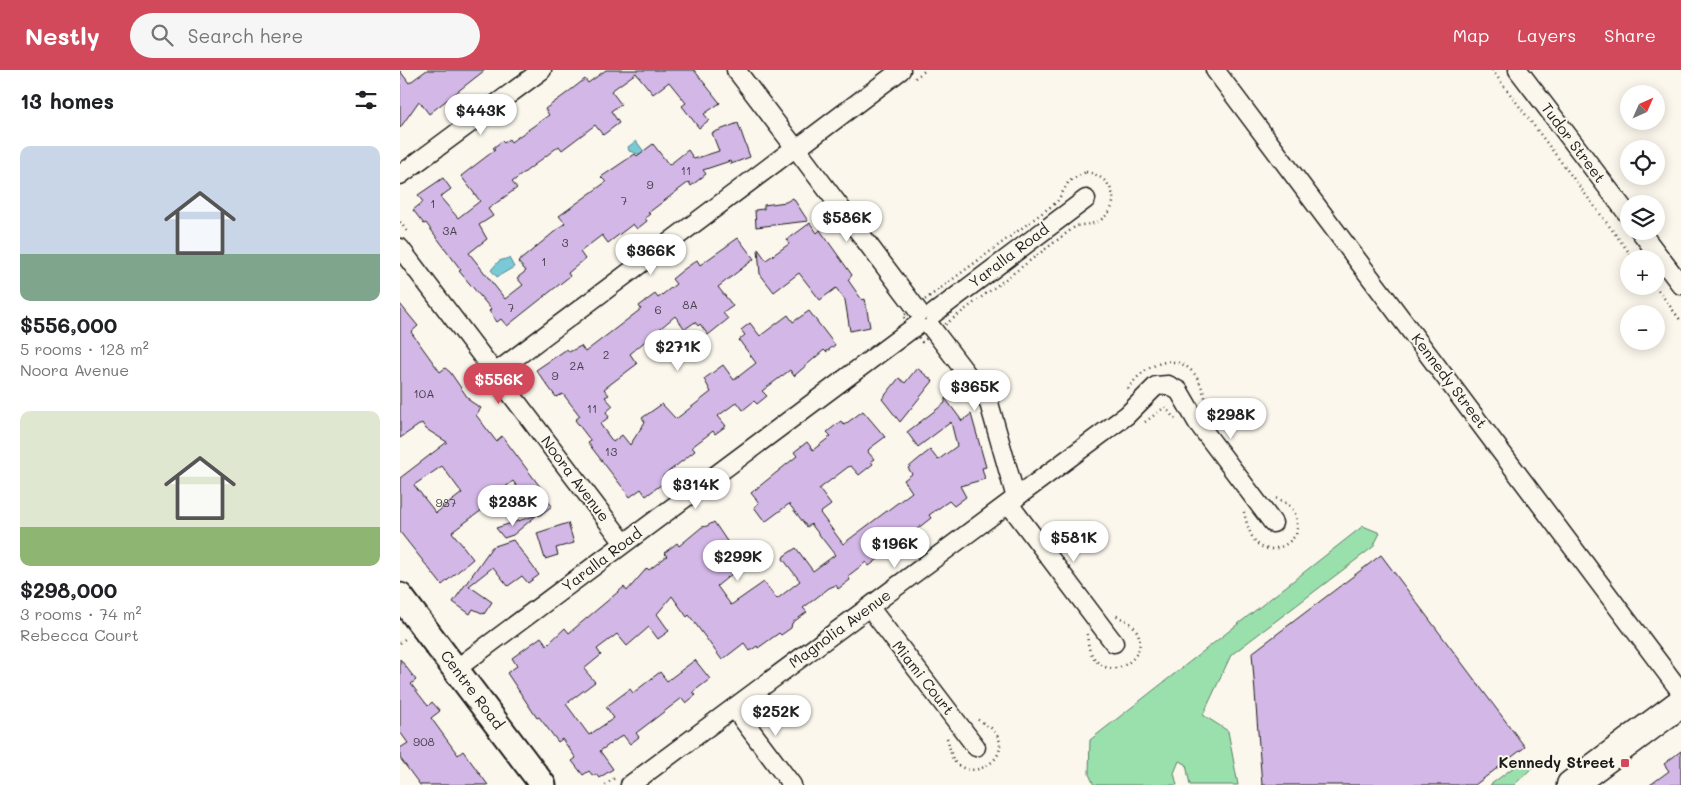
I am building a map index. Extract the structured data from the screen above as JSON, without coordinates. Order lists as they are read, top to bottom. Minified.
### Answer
{"streets":{"main road":["Centre Road"],"street":["Tudor Street","Yaralla Road","Kennedy Street","Noora Avenue","Magnolia Avenue","Miami Court"]},"crossings":[["Yaralla Road","Noora Avenue"],["Yaralla Road","Centre Road"],["Magnolia Avenue","Miami Court"]],"places":{"transit":["Kennedy Street"]},"house_numbers":["11","9","7","1","3A","3","1","8A","7","6","2","2A","9","10A","11","13","987","908"],"north":"top right","page":{"header":"Nestly","search":"Search here","nav":["Map","Layers","Share"],"heading":"13 homes","map_buttons":["+","−"],"price":["$443K","$586K","$366K","$271K","$556K","$365K","$298K","$314K","$238K","$581K","$196K","$299K","$252K"],"list":[{"name":"$556,000","note":"5 rooms · 128 m² · Noora Avenue"},{"name":"$298,000","note":"3 rooms · 74 m² · Rebecca Court"}]}}
